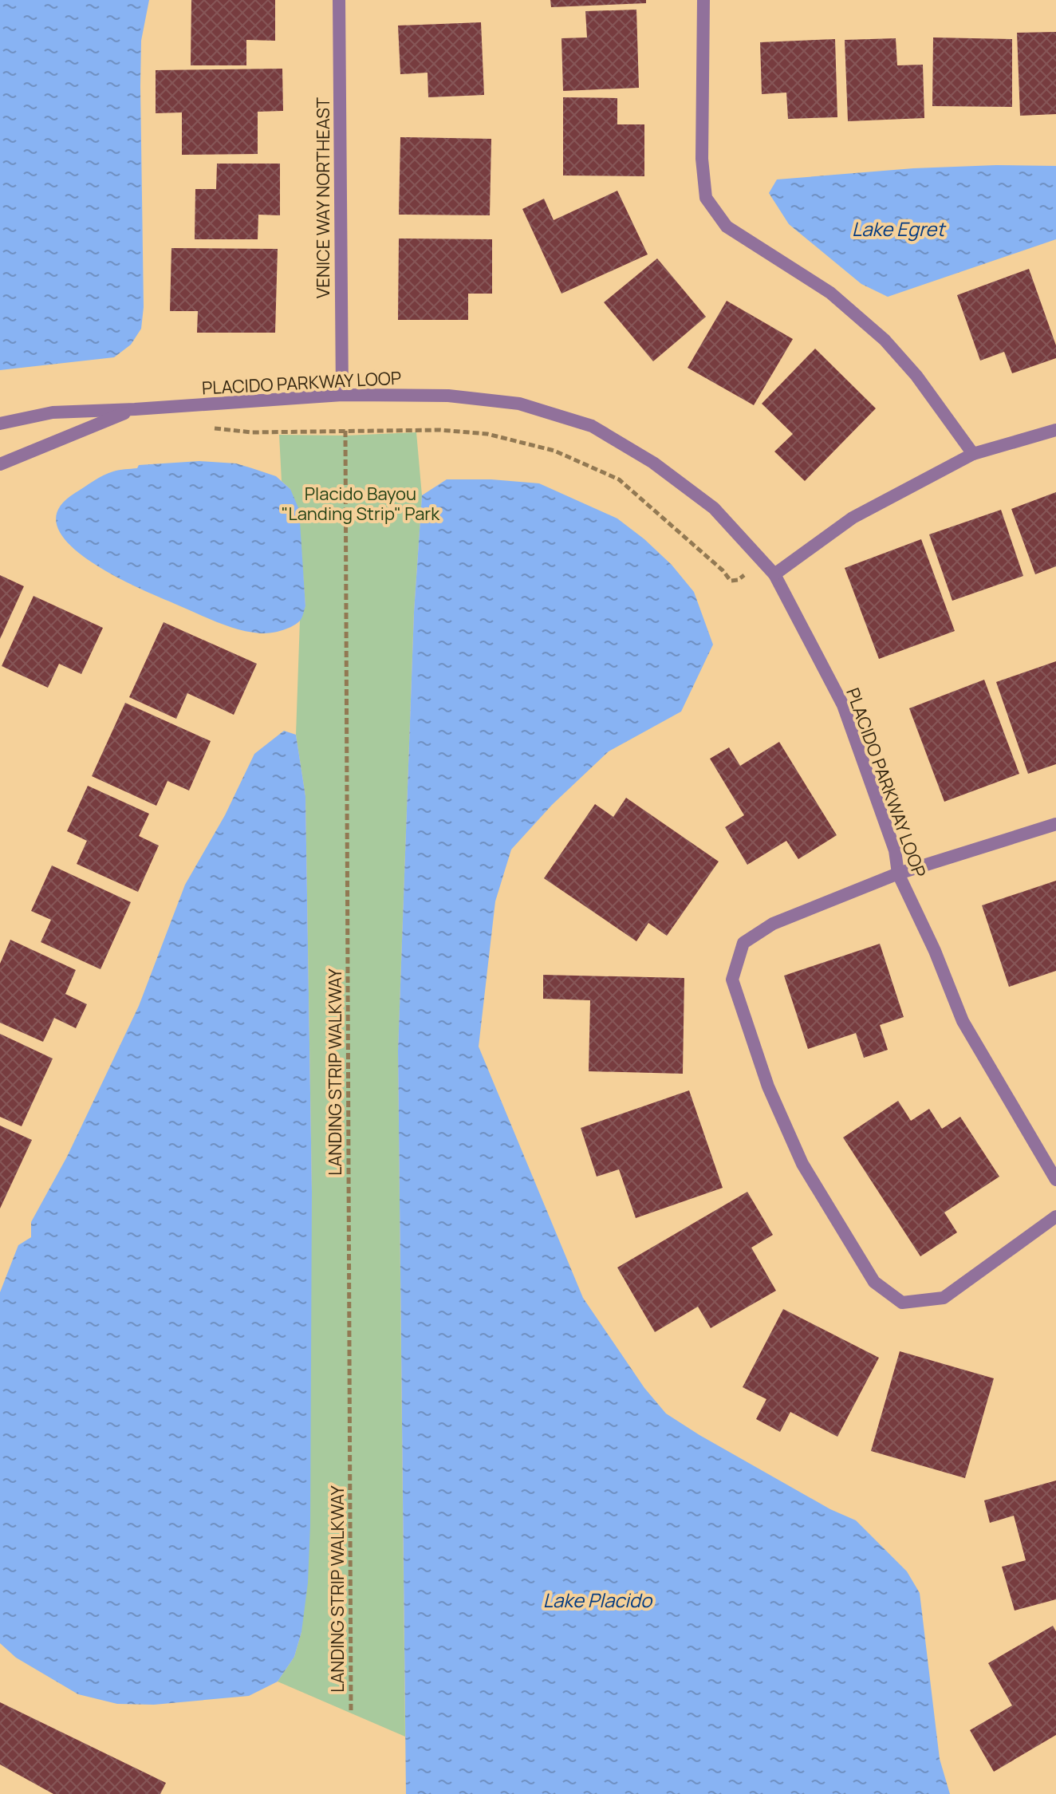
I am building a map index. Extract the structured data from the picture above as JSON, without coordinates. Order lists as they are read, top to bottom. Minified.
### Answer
{"streets":{"street":["VENICE WAY NORTHEAST","PLACIDO PARKWAY LOOP"],"path":["LANDING STRIP WALKWAY"]},"crossings":[["VENICE WAY NORTHEAST","PLACIDO PARKWAY LOOP"]],"water":["Lake Egret","Lake Placido"],"parks":["Placido Bayou \"Landing Strip\" Park"]}
